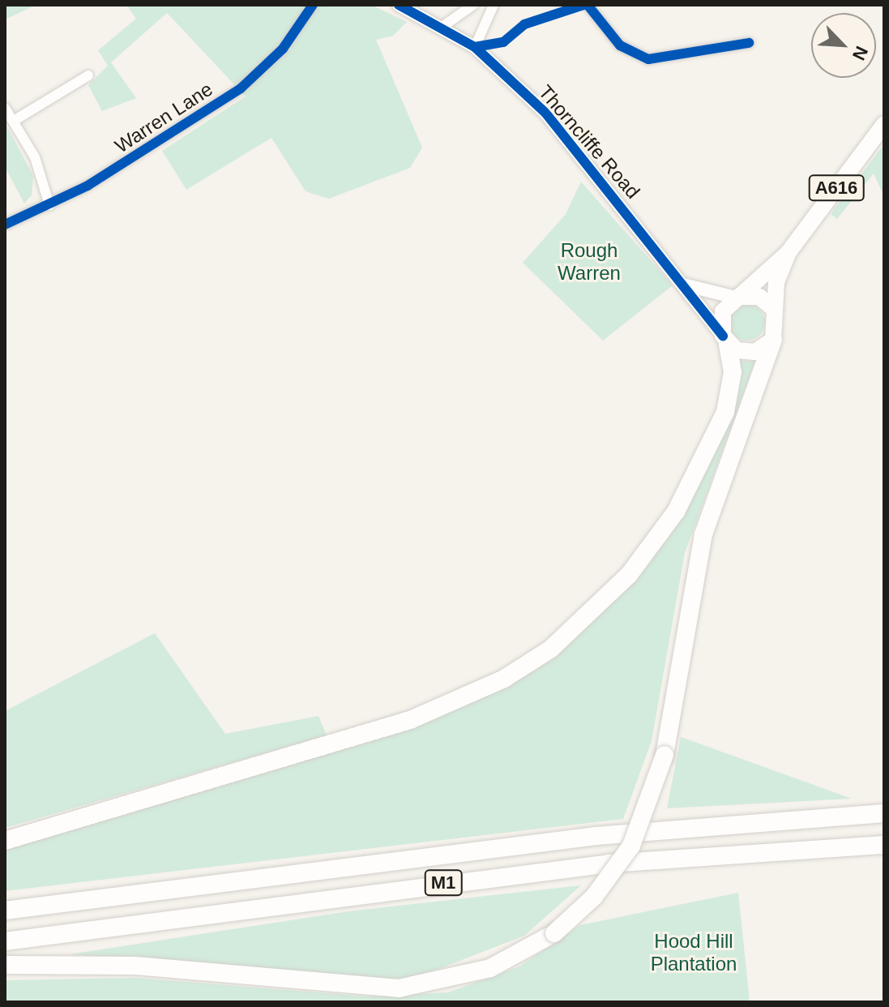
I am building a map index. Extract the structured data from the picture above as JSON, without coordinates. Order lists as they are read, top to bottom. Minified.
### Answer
{"streets":{"highway":["A616","M1"],"street":["Warren Lane","Thorncliffe Road"]},"crossings":[["Thorncliffe Road","A616"]],"parks":["Rough Warren","Hood Hill Plantation"],"north":"bottom right"}
